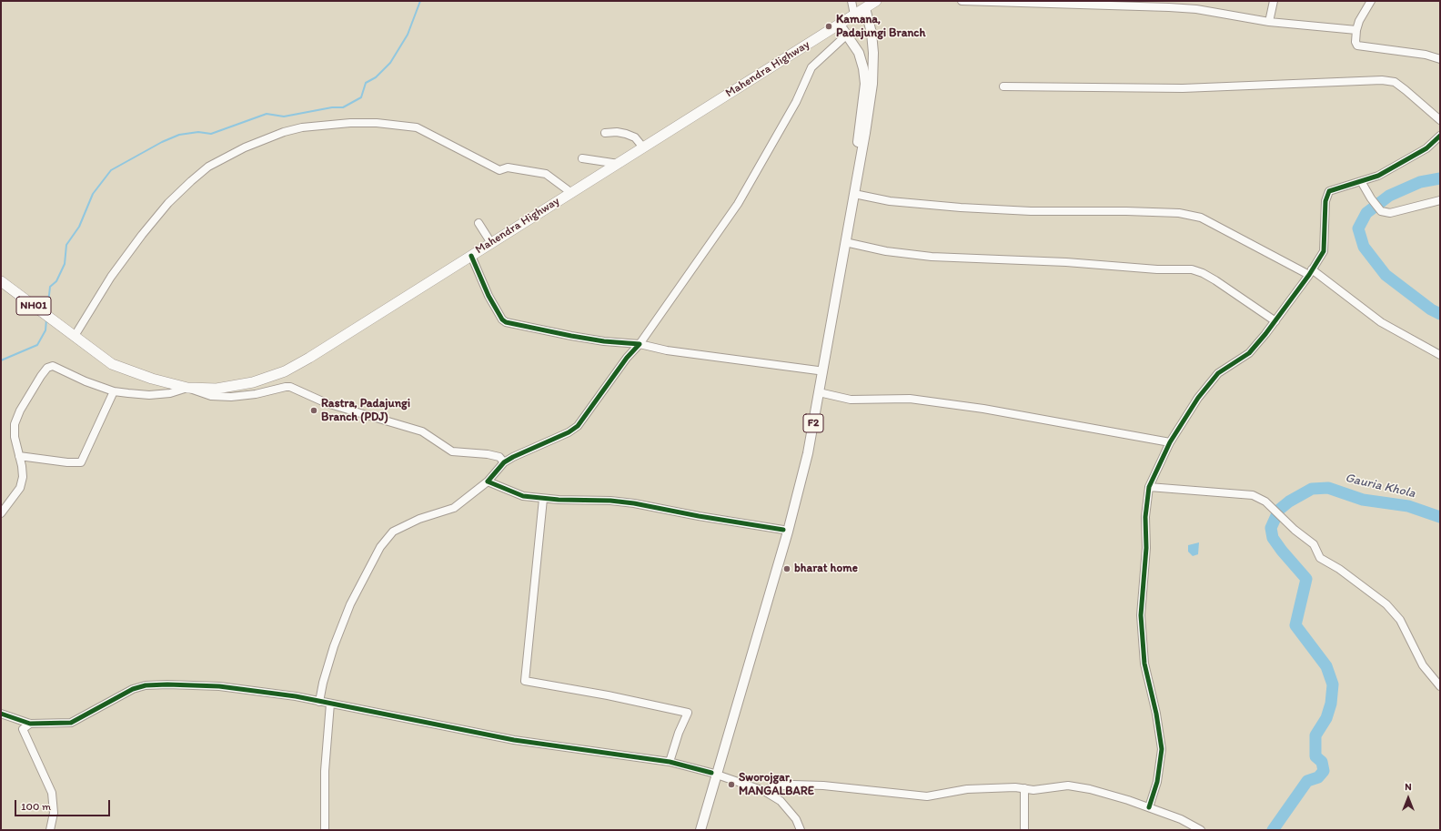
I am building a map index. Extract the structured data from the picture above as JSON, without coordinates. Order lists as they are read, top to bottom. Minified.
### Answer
{"streets":{"highway":["Mahendra Highway","NH01"],"main road":["F2"]},"crossings":[["Mahendra Highway","NH01"],["Mahendra Highway","F2"]],"water":["Gauria Khola"],"places":["Kamana, Padajungi Branch","Rastra, Padajungi Branch (PDJ)","bharat home","Sworojgar, MANGALBARE"],"scale_bar":"100 m","north":"top"}
